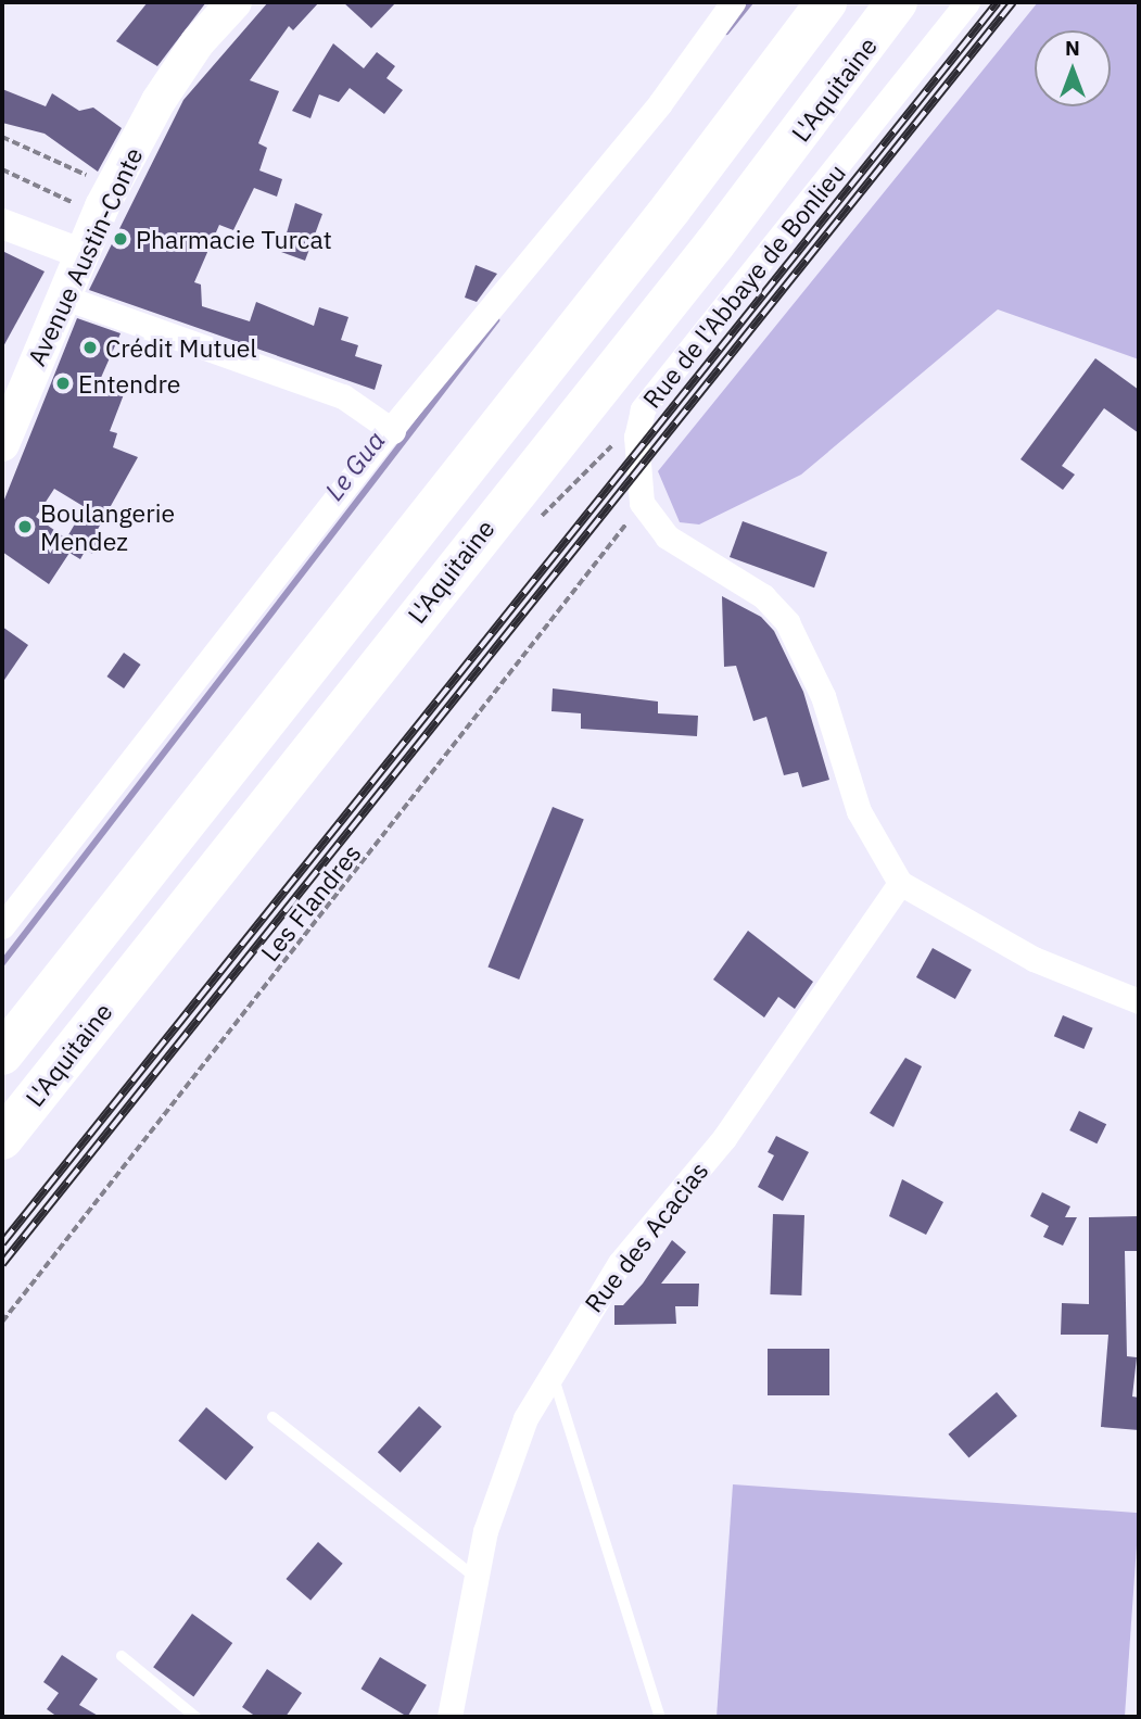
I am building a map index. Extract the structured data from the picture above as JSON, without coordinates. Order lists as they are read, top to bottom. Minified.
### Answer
{"streets":{"highway":["L'Aquitaine"],"main road":["Avenue Austin-Conte"],"street":["Rue de l'Abbaye de Bonlieu","Rue des Acacias"],"path":["Les Flandres"]},"crossings":[["Rue de l'Abbaye de Bonlieu","Les Flandres"]],"water":["Le Gua"],"places":["Pharmacie Turcat","Crédit Mutuel","Entendre","Boulangerie Mendez"],"north":"top"}
